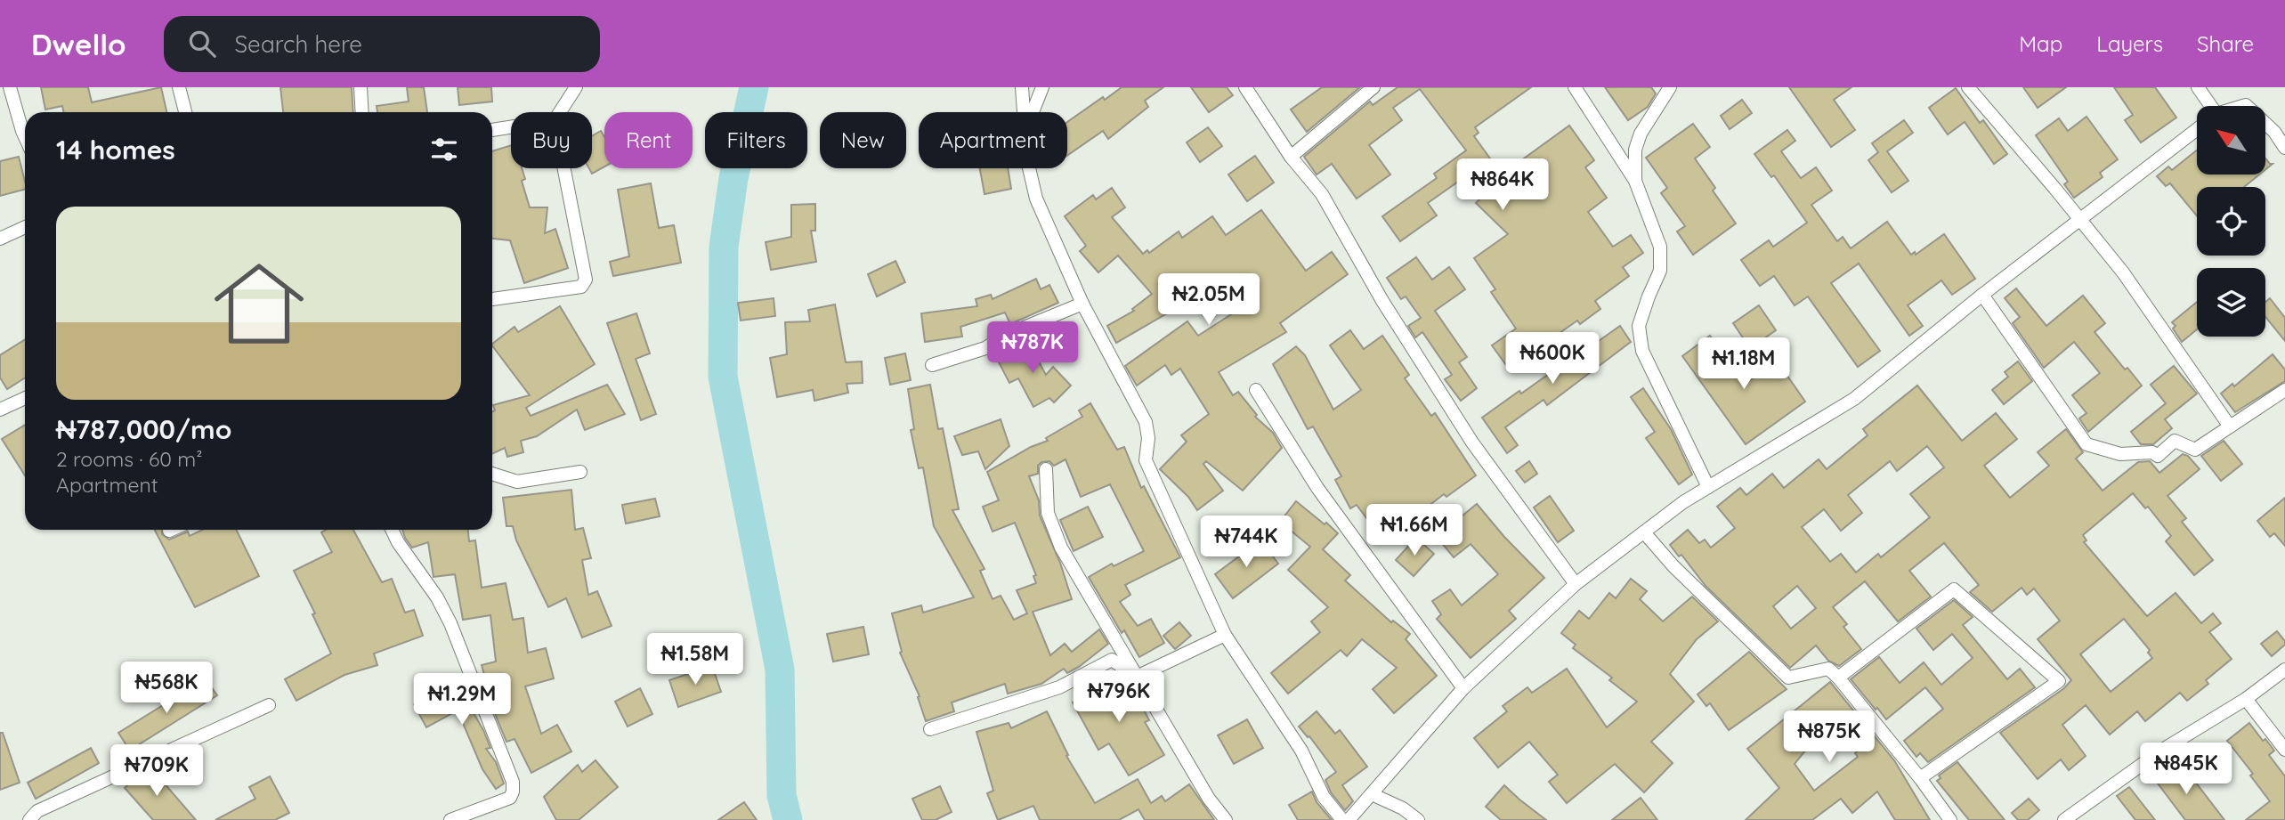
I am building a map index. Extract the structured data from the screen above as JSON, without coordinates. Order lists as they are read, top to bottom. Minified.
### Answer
{"north":"top left","page":{"header":"Dwello","search":"Search here","nav":["Map","Layers","Share"],"chip":["Buy","Rent","Filters","New","Apartment"],"heading":"14 homes","price":["₦864K","₦2.05M","₦787K","₦600K","₦1.18M","₦1.66M","₦744K","₦1.58M","₦568K","₦796K","₦1.29M","₦875K","₦845K","₦709K"],"list":[{"name":"₦787,000/mo","note":"2 rooms · 60 m² · Apartment"}]}}
